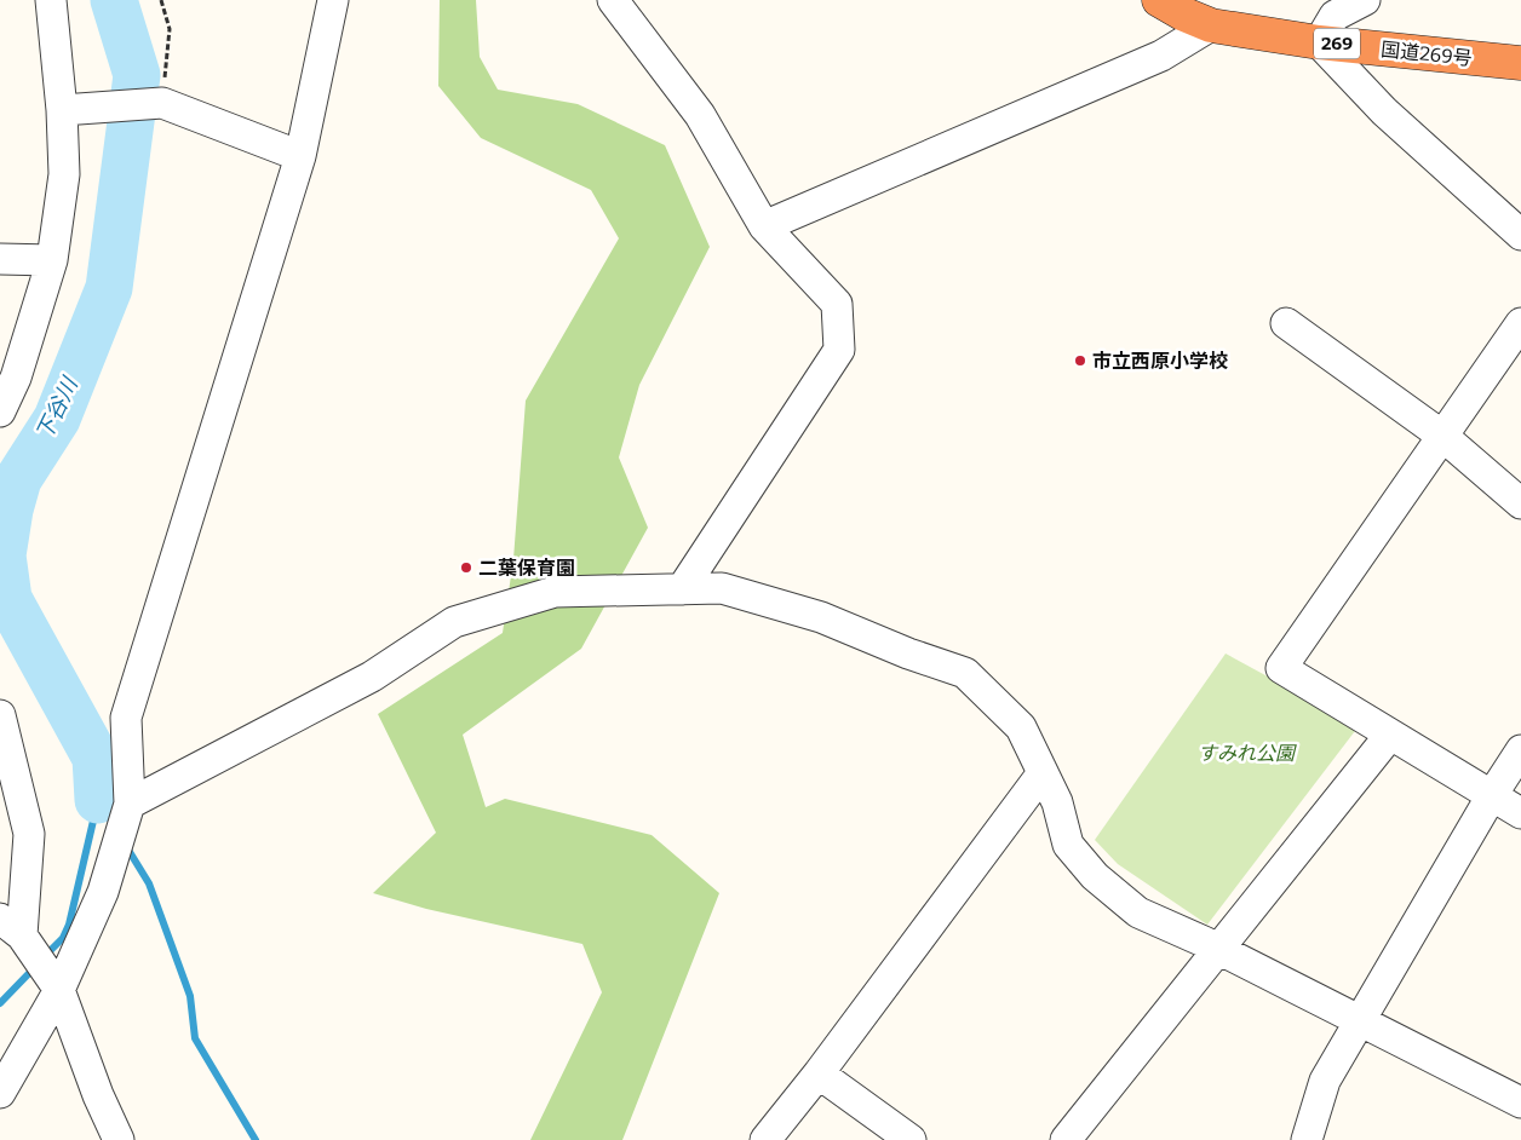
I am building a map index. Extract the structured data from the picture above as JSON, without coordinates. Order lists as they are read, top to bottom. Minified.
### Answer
{"streets":{"highway":["269","国道269号"]},"water":["下谷川"],"parks":["すみれ公園"],"places":["市立西原小学校","二葉保育園"]}
